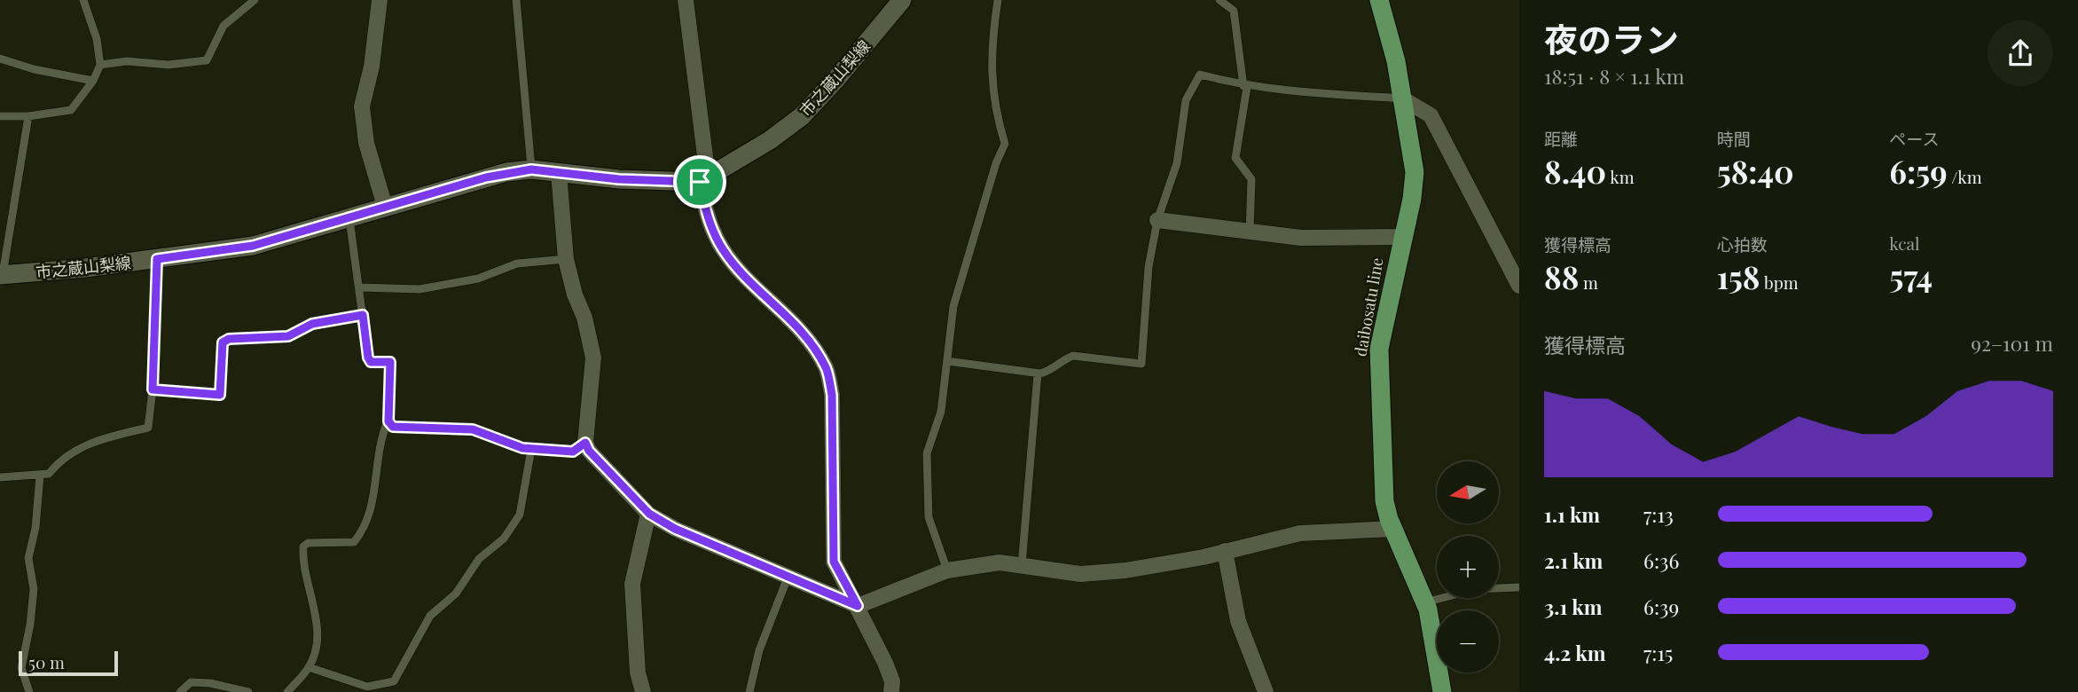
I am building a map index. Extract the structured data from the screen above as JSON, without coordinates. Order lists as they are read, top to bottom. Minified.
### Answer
{"streets":{"highway":["daibosatu line"],"main road":["市之蔵山梨線"]},"scale_bar":"50 m","north":"left","page":{"heading":["夜のラン","18:51 · 8 × 1.1 km"],"stats":[["距離","8.40 km"],["時間","58:40"],["ペース","6:59 /km"],["獲得標高","88 m"],["心拍数","158 bpm"],["kcal","574"]],"chart":["獲得標高","92–101 m"],"map_buttons":["+","−"],"list":[{"name":"1.1 km","note":"7:13"},{"name":"2.1 km","note":"6:36"},{"name":"3.1 km","note":"6:39"},{"name":"4.2 km","note":"7:15"}],"scale":"50 m"}}
